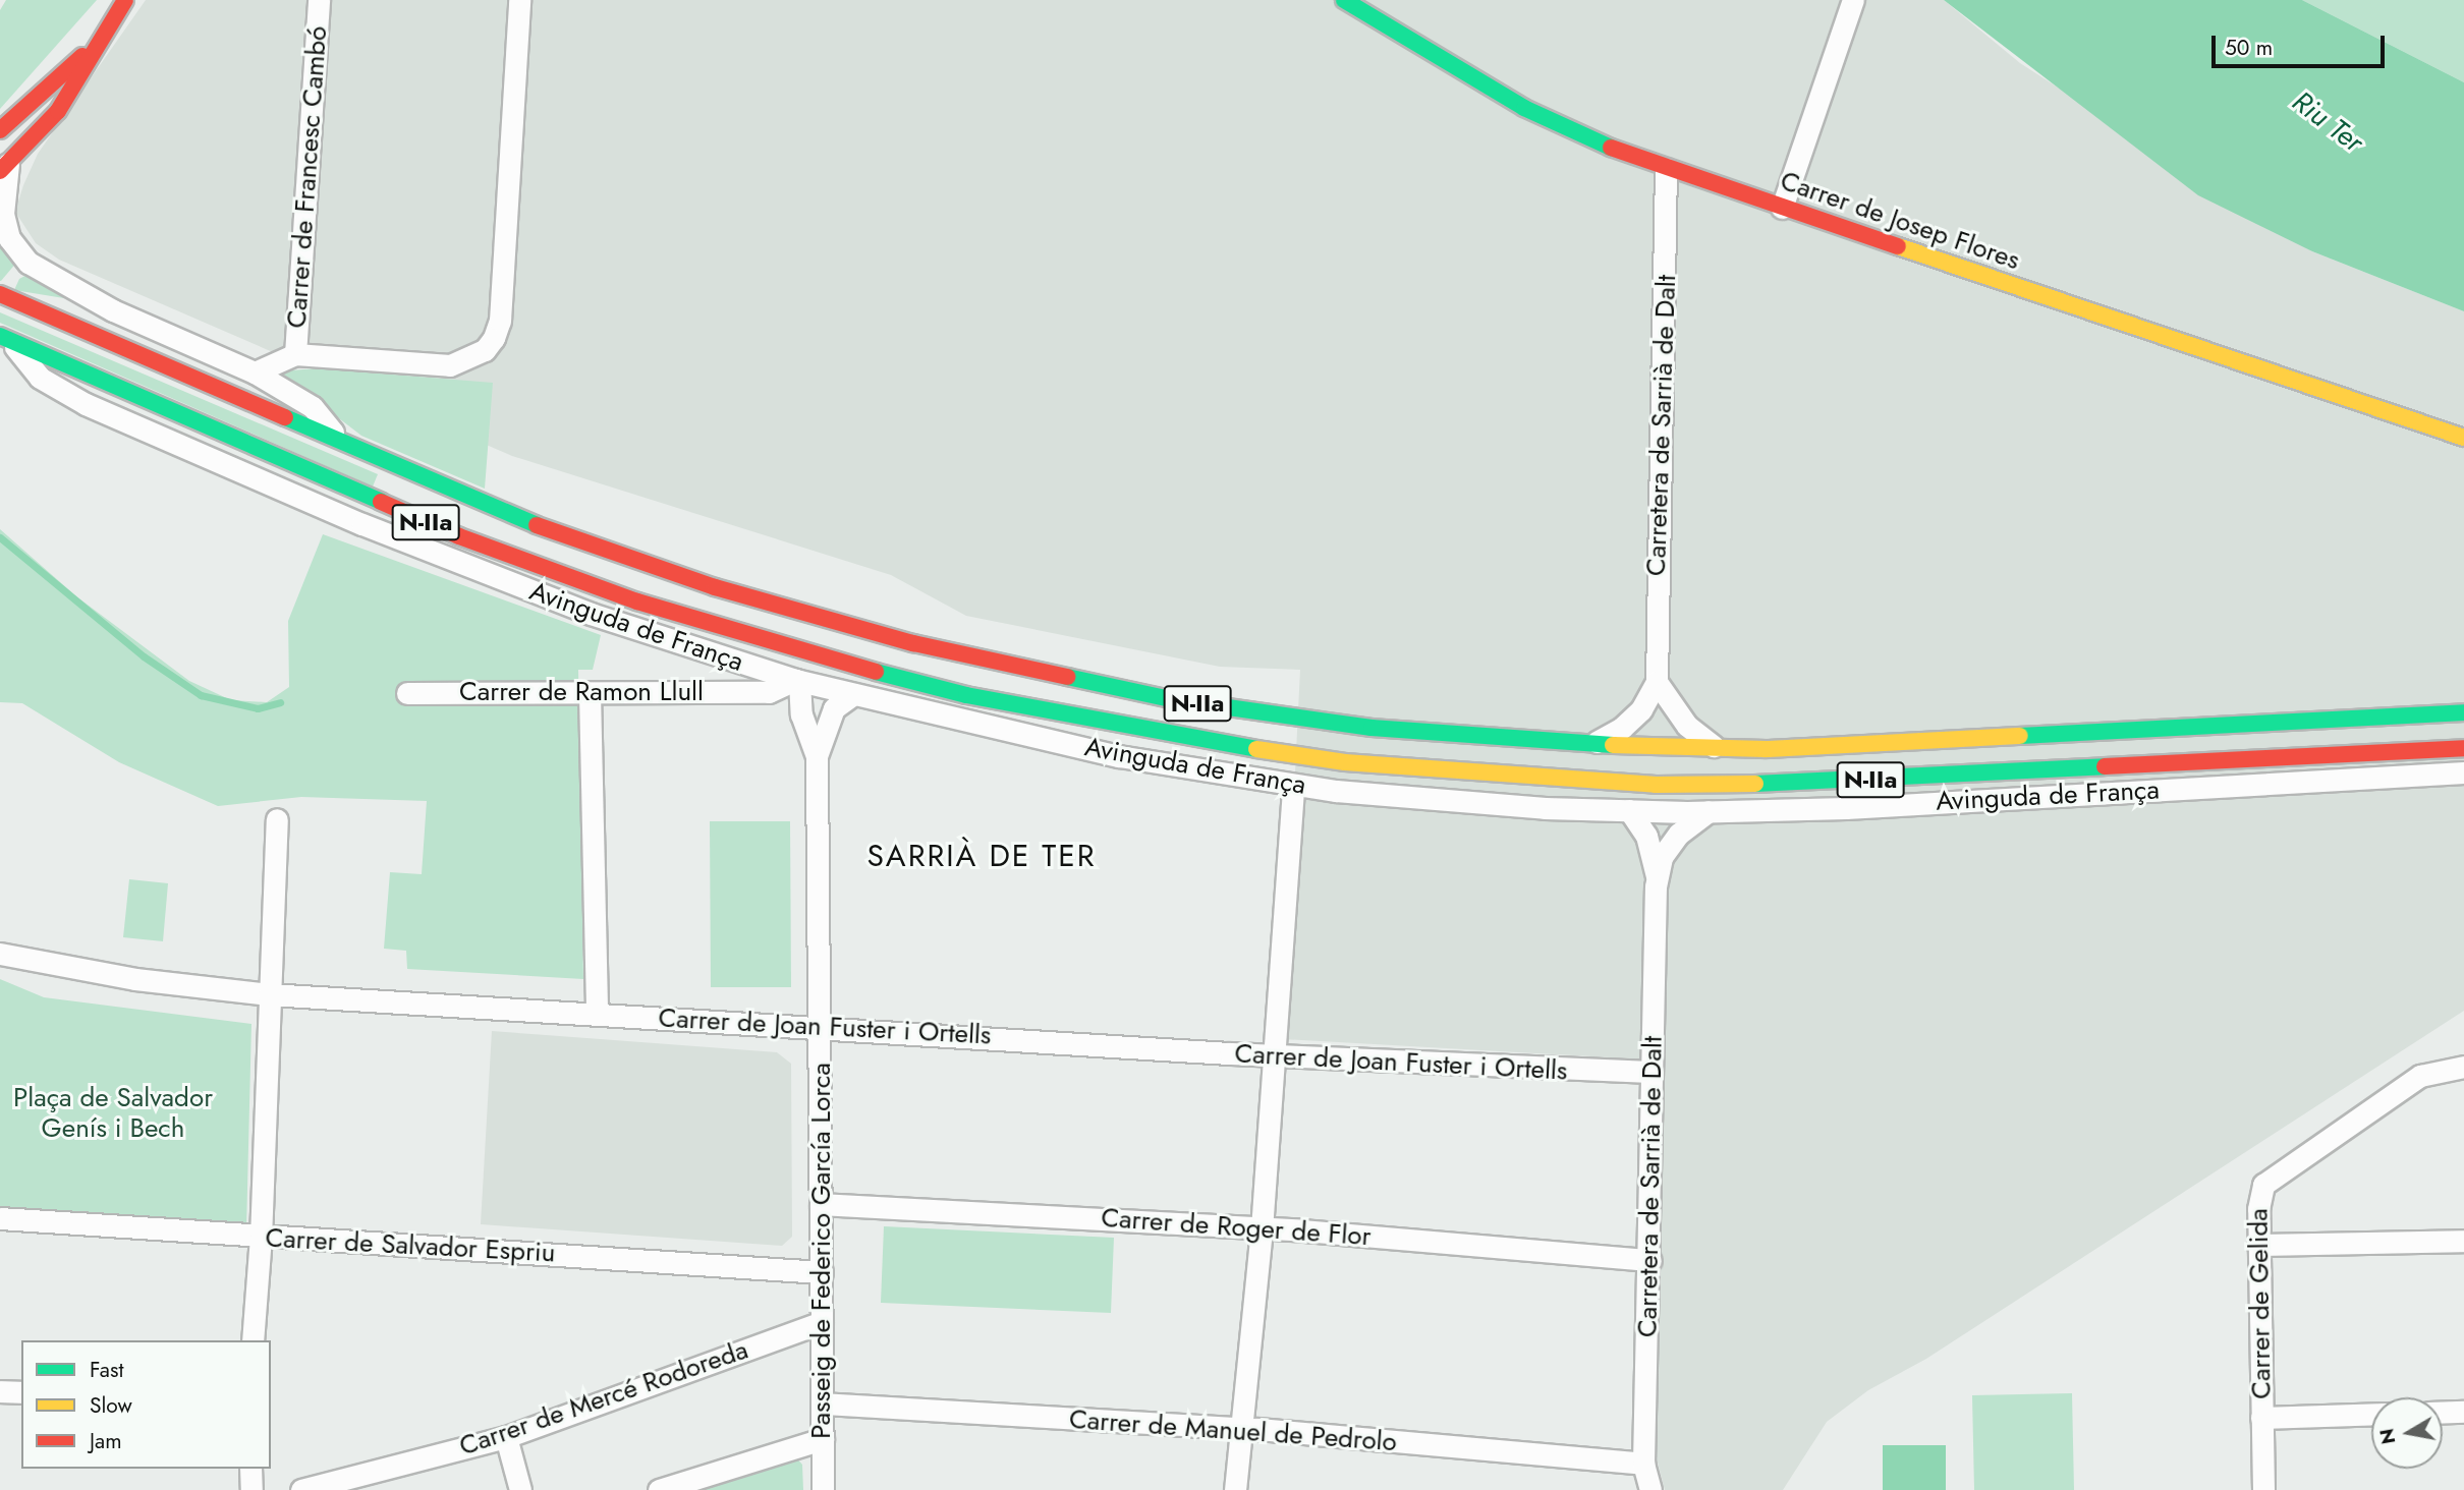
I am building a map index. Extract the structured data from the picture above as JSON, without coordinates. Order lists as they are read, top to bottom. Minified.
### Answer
{"streets":{"main road":["Carrer de Josep Flores","N-IIa","Avinguda de França"],"street":["Carrer de Francesc Cambó","Carretera de Sarrià de Dalt","Carrer de Ramon Llull","Carrer de Joan Fuster i Ortells","Carrer de Roger de Flor","Carrer de Salvador Espriu","Passeig de Federico García Lorca","Carrer de Gelida","Carrer de Mercé Rodoreda","Carrer de Manuel de Pedrolo"]},"crossings":[["Carrer de Josep Flores","Carretera de Sarrià de Dalt"],["Carretera de Sarrià de Dalt","Avinguda de França"],["Carretera de Sarrià de Dalt","Carrer de Joan Fuster i Ortells"],["Carretera de Sarrià de Dalt","Carrer de Roger de Flor"],["Carretera de Sarrià de Dalt","Carrer de Manuel de Pedrolo"],["Avinguda de França","Carrer de Ramon Llull"],["Avinguda de França","Passeig de Federico García Lorca"],["Carrer de Ramon Llull","Passeig de Federico García Lorca"],["Carrer de Joan Fuster i Ortells","Passeig de Federico García Lorca"],["Carrer de Roger de Flor","Passeig de Federico García Lorca"],["Carrer de Salvador Espriu","Passeig de Federico García Lorca"],["Passeig de Federico García Lorca","Carrer de Mercé Rodoreda"],["Passeig de Federico García Lorca","Carrer de Manuel de Pedrolo"]],"districts":["SARRIÀ DE TER"],"water":["Riu Ter"],"parks":["Plaça de Salvador Genís i Bech"],"legend":["Fast","Slow","Jam"],"scale_bar":"50 m","north":"left"}
